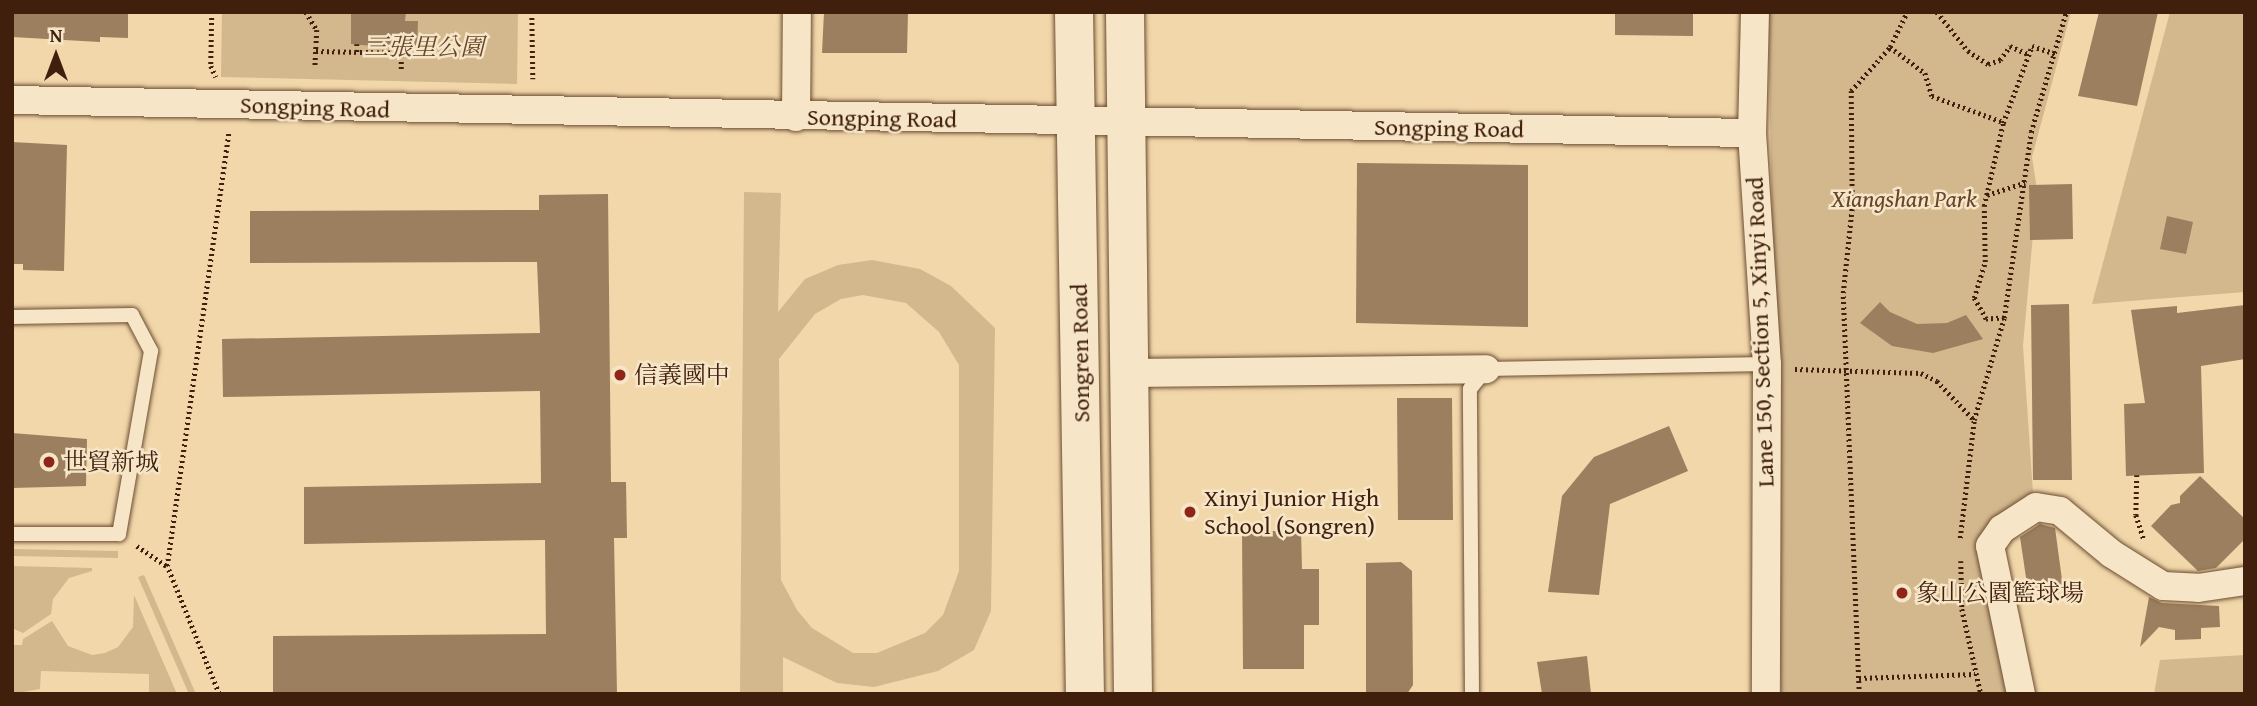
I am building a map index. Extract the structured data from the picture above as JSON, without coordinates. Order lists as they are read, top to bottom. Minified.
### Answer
{"streets":{"street":["Songping Road","Lane 150, Section 5, Xinyi Road","Songren Road"]},"crossings":[["Songping Road","Lane 150, Section 5, Xinyi Road"],["Songping Road","Songren Road"]],"parks":["三張里公園","Xiangshan Park"],"places":["信義國中","世貿新城","Xinyi Junior High School (Songren)","象山公園籃球場"],"north":"top"}
